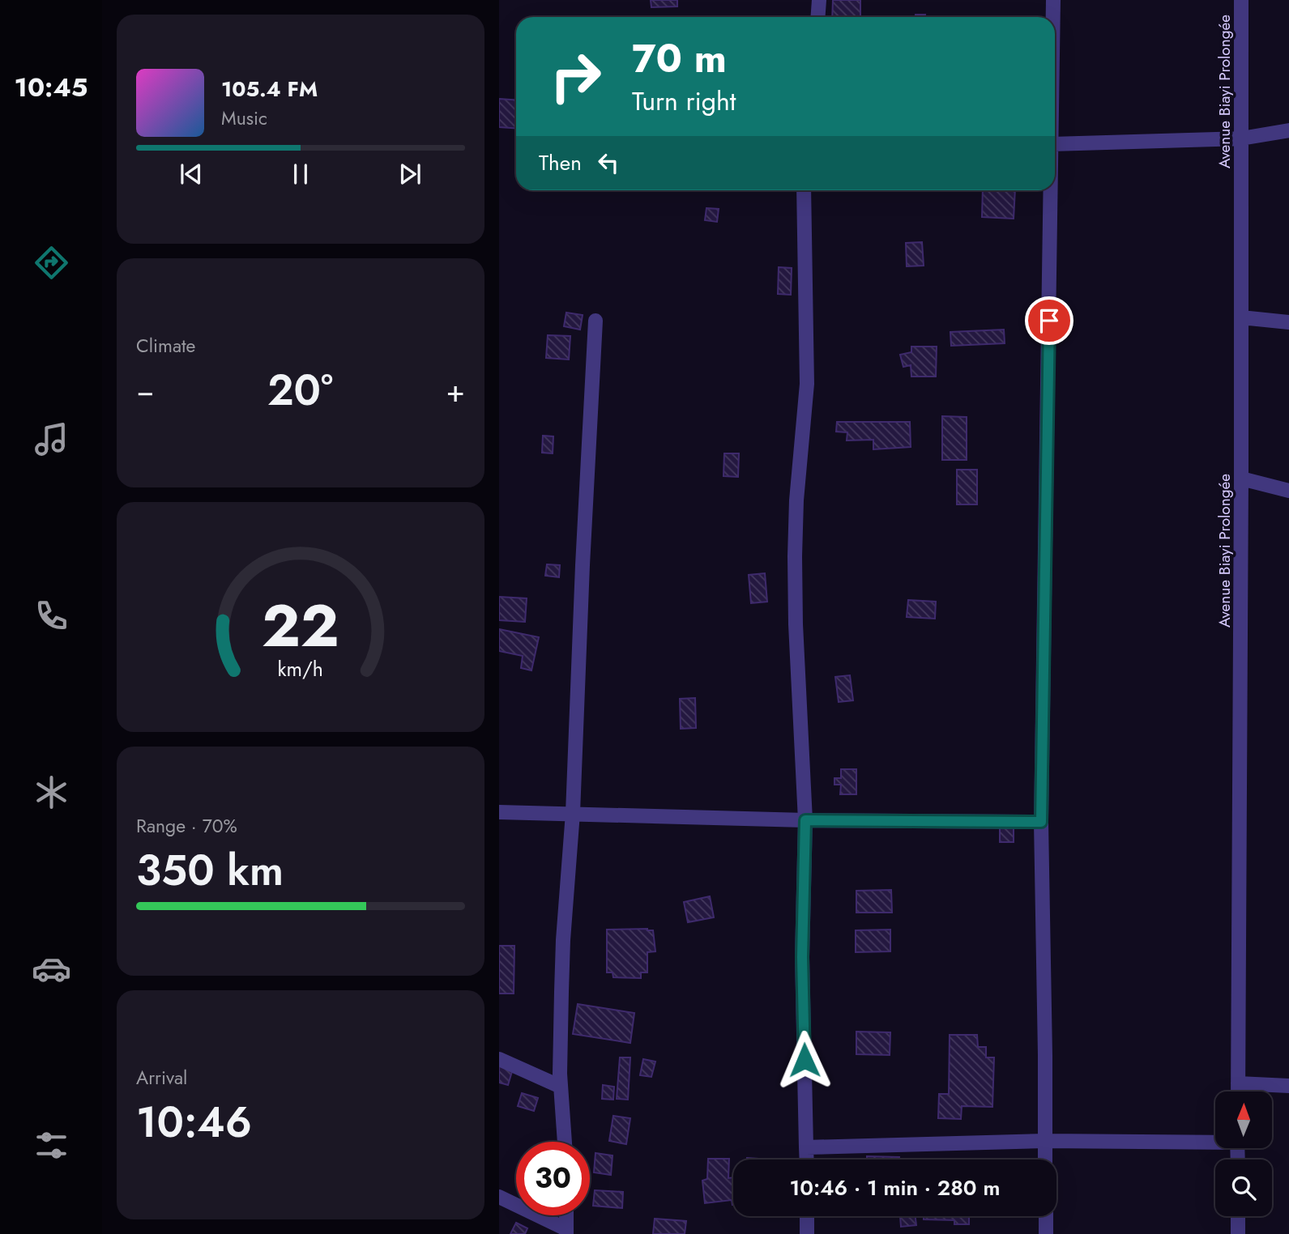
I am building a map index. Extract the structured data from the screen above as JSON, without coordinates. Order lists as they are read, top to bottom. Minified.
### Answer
{"streets":{"street":["Avenue Biayi Prolongée"]},"north":"top","page":{"tabs":"10:45","turn":["70 m","Turn right"],"song":["105.4 FM","Music"],"then":"Then","tile":["Climate",["Range · 70%","350 km"],["Arrival","10:46"]],"heat":["−","20°","+"],"limit":"30","trip":"10:46 · 1 min · 280 m","gauge":["22","km/h"]}}
